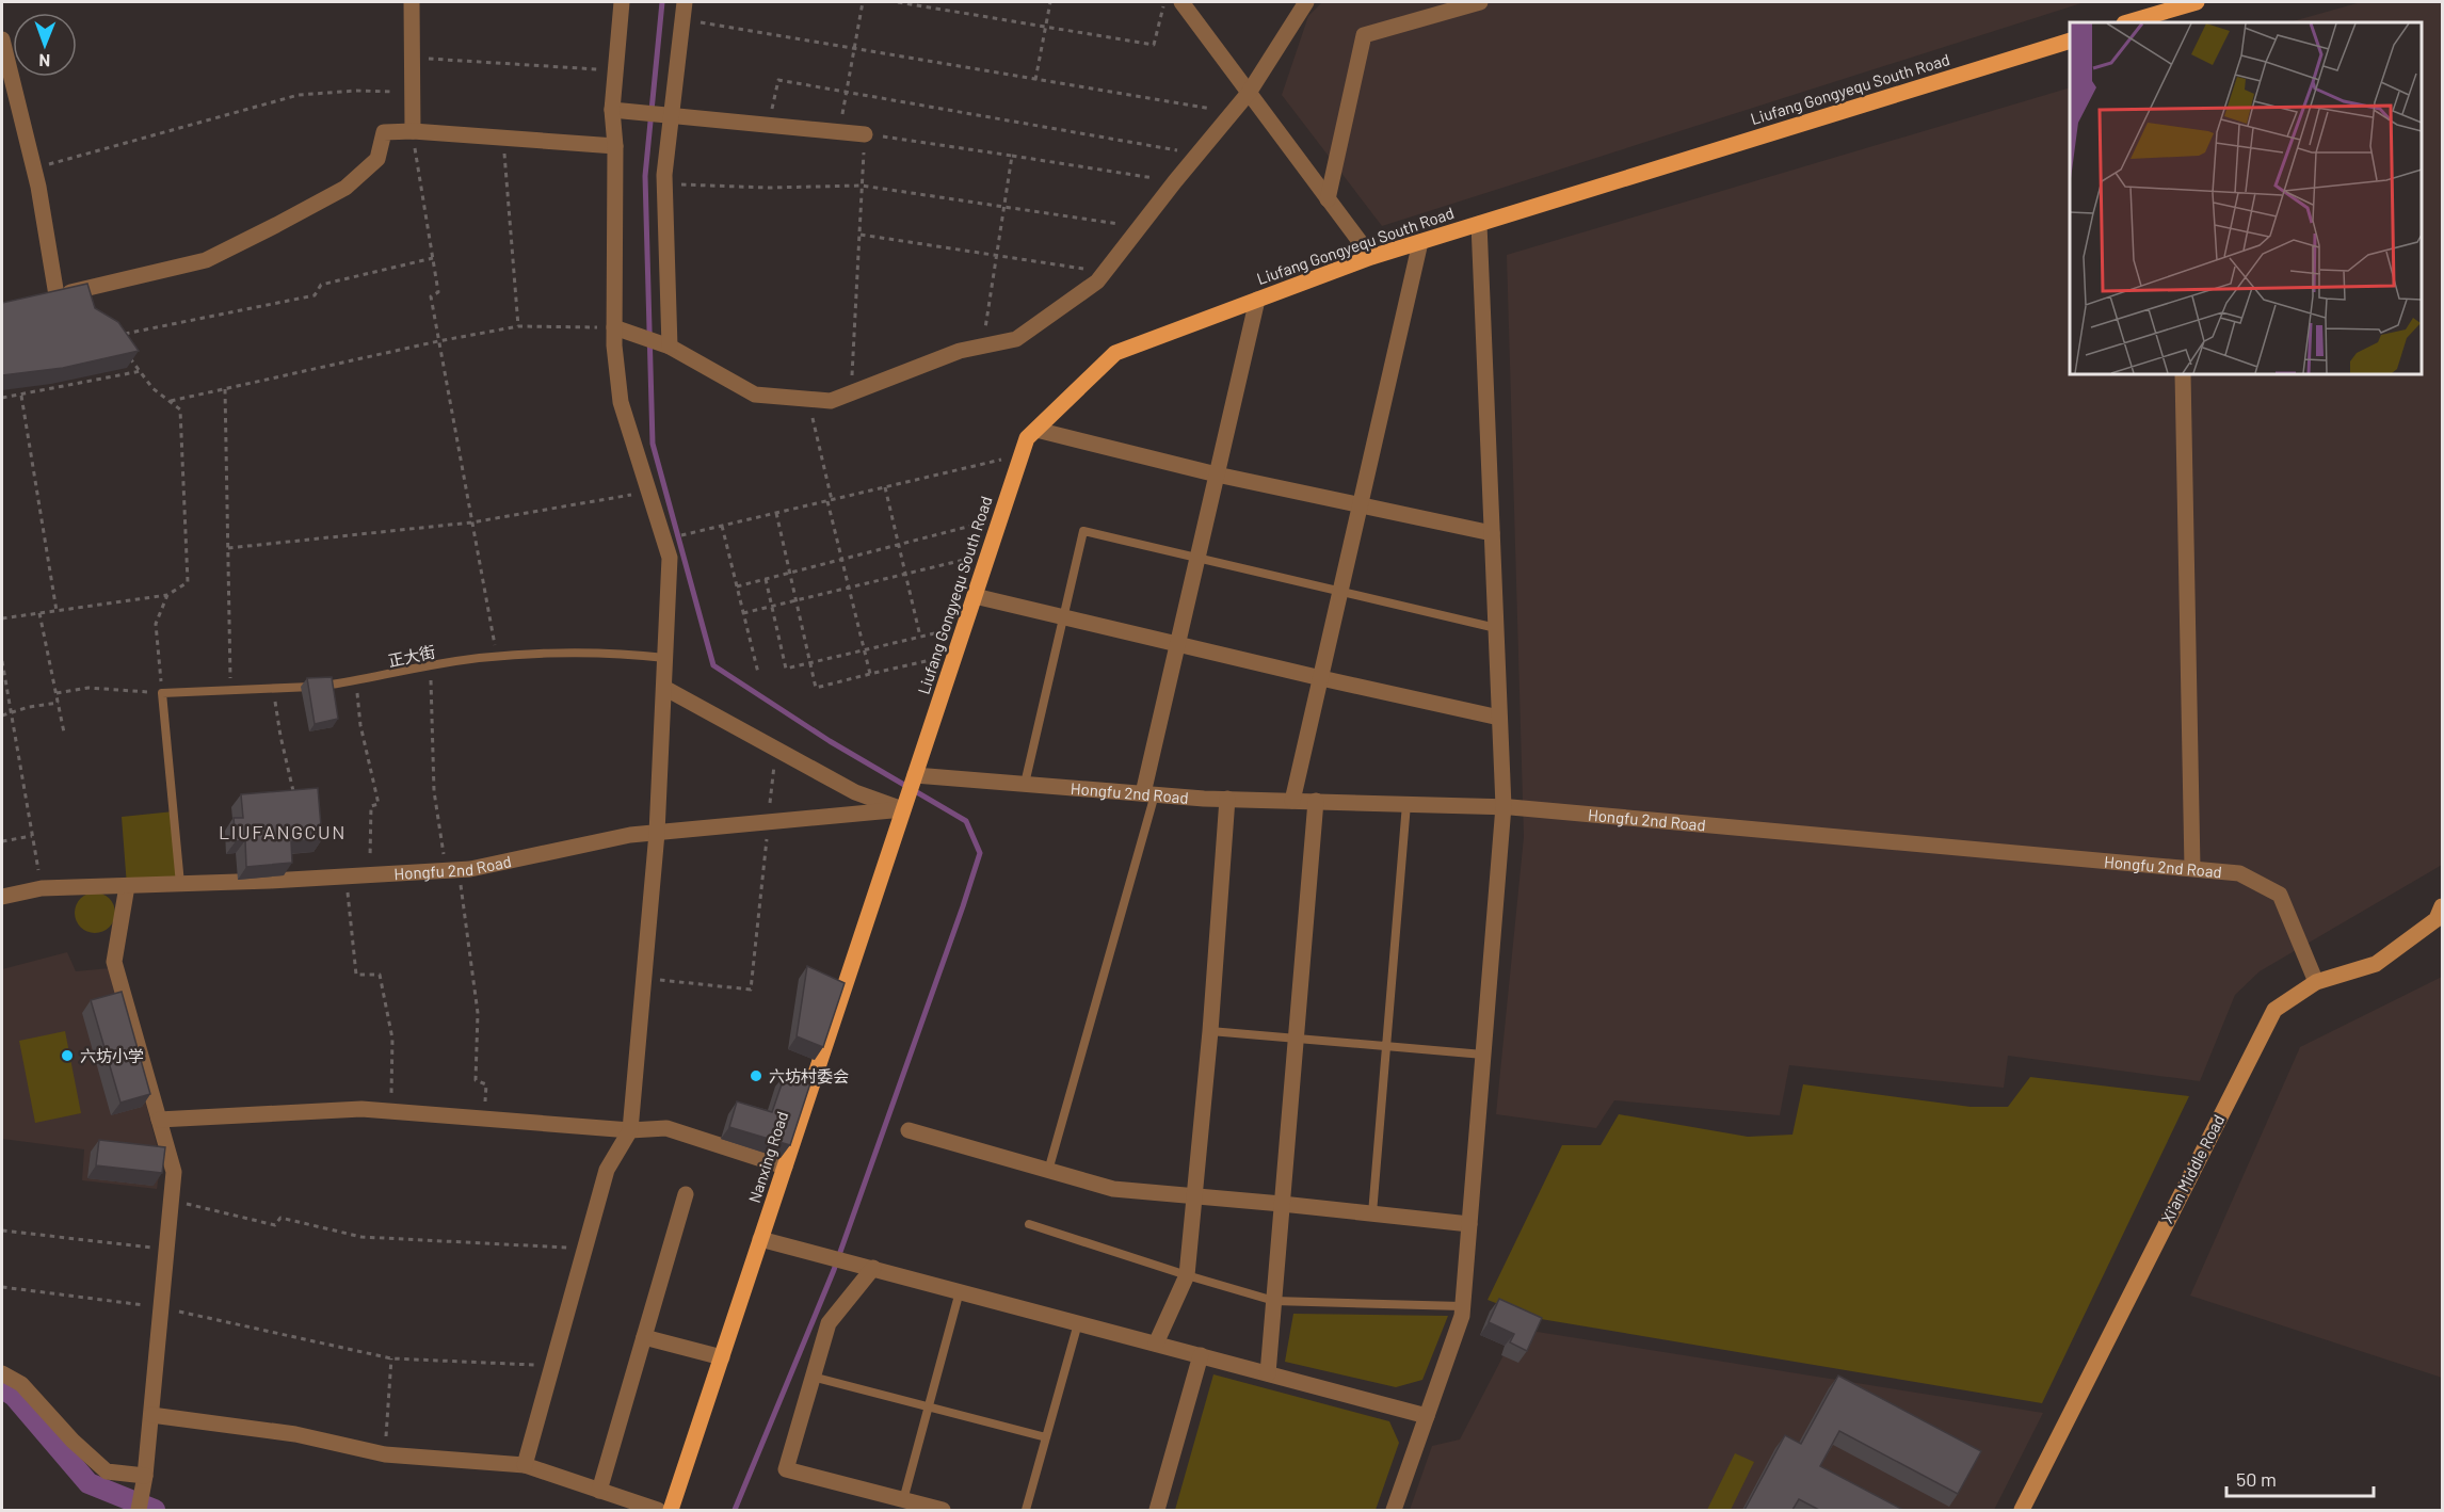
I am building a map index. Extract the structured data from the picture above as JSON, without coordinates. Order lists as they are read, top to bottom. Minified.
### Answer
{"streets":{"main road":["Liufang Gongyequ South Road","Nanxing Road"],"street":["Hongfu 2nd Road","Xi'an Middle Road"],"lane":["正大街"]},"crossings":[["Liufang Gongyequ South Road","Hongfu 2nd Road"],["Liufang Gongyequ South Road","Nanxing Road"],["Hongfu 2nd Road","Nanxing Road"],["Hongfu 2nd Road","Xi'an Middle Road"]],"districts":["LIUFANGCUN"],"places":["六坊小学","六坊村委会"],"scale_bar":"50 m","north":"bottom"}
